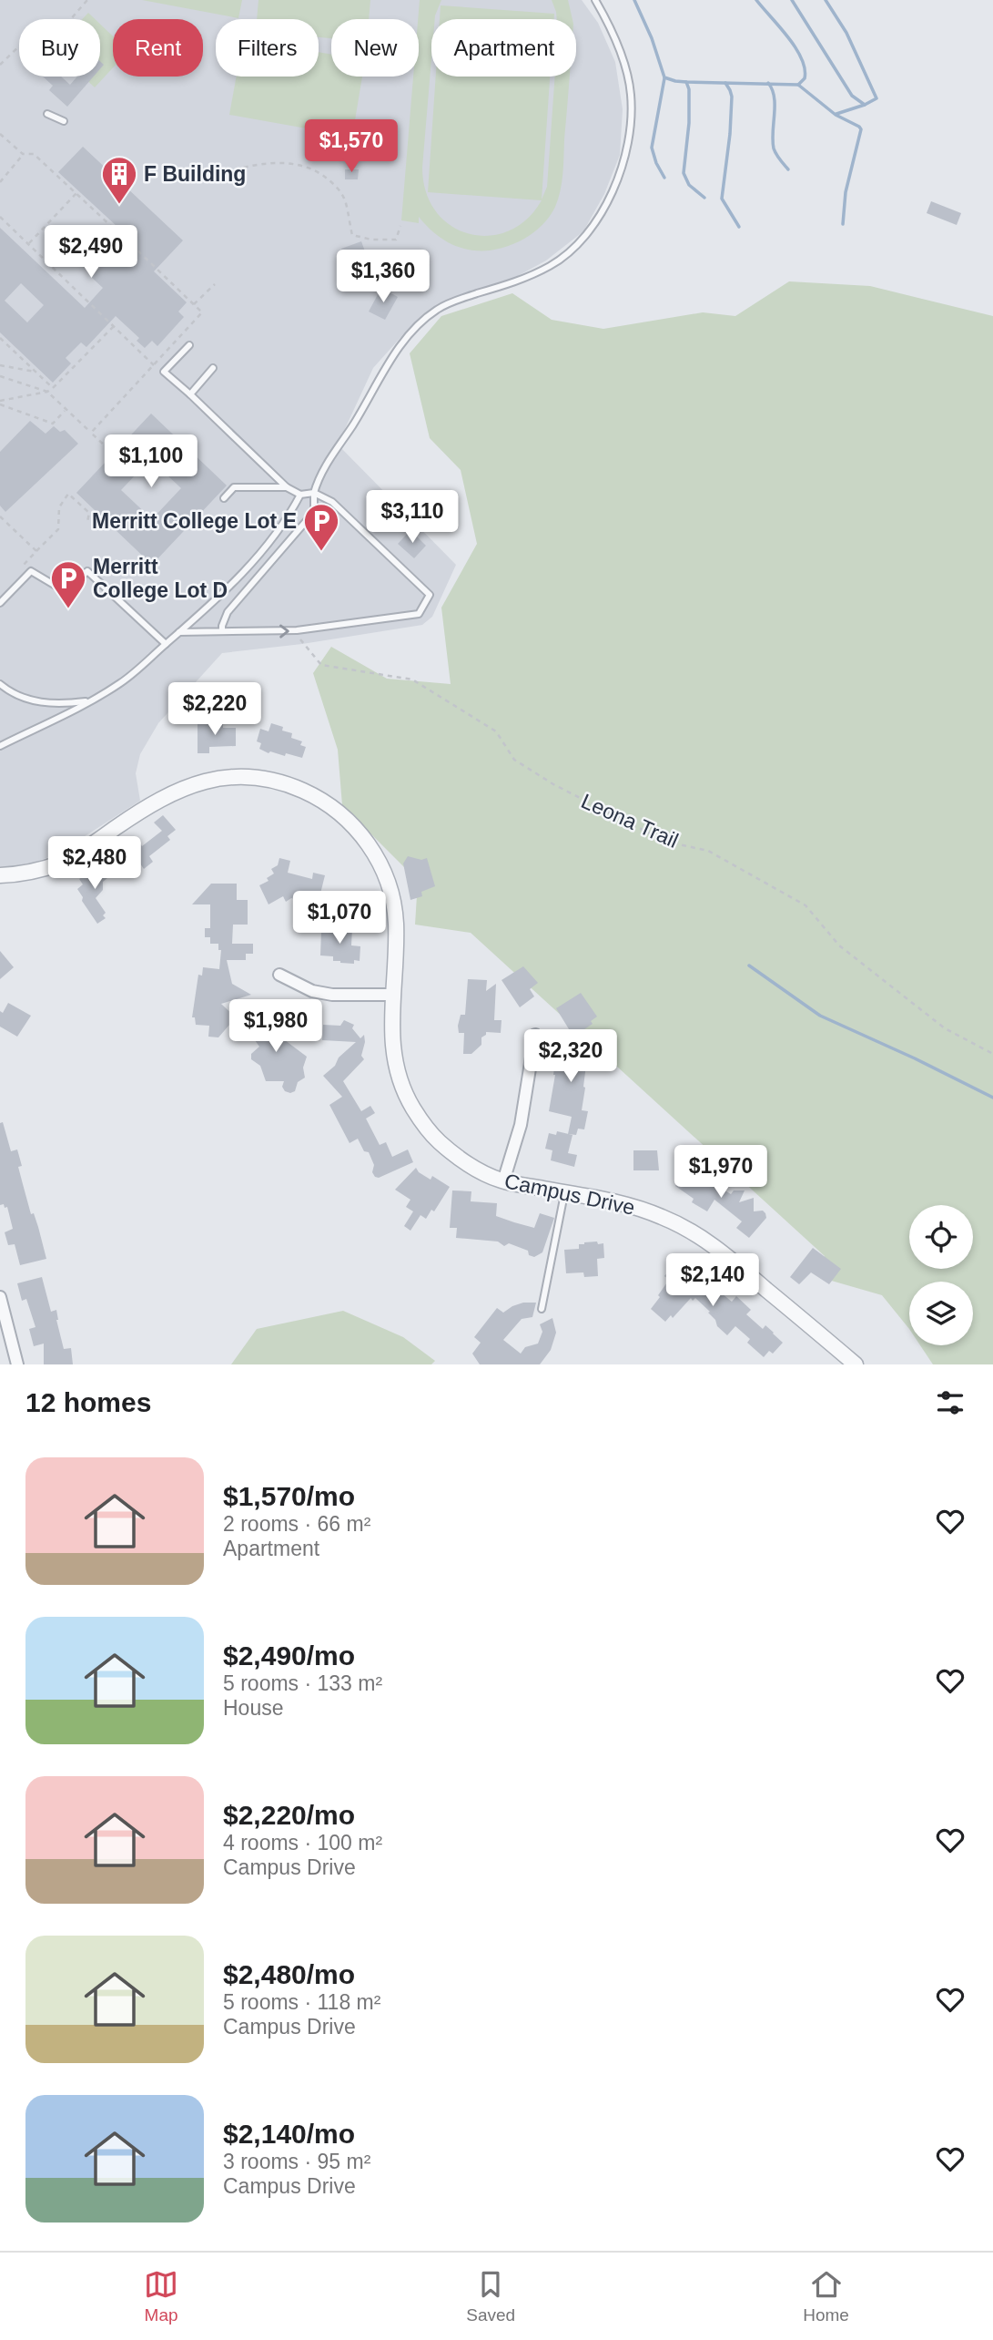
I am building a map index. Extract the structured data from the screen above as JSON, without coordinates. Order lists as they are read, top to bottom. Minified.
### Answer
{"streets":{"street":["Campus Drive"],"path":["Leona Trail"]},"places":{"building":["F Building"],"parking":["Merritt College Lot E","Merritt College Lot D"]},"page":{"chip":["Buy","Rent","Filters","New","Apartment"],"price":["$1,570","$2,490","$1,360","$1,100","$3,110","$2,220","$2,480","$1,070","$1,980","$2,320","$1,970","$2,140"],"heading":"12 homes","list":[{"name":"$1,570/mo","note":"2 rooms · 66 m² · Apartment"},{"name":"$2,490/mo","note":"5 rooms · 133 m² · House"},{"name":"$2,220/mo","note":"4 rooms · 100 m² · Campus Drive"},{"name":"$2,480/mo","note":"5 rooms · 118 m² · Campus Drive"},{"name":"$2,140/mo","note":"3 rooms · 95 m² · Campus Drive"}],"tabs":["Map","Saved","Home"]}}
